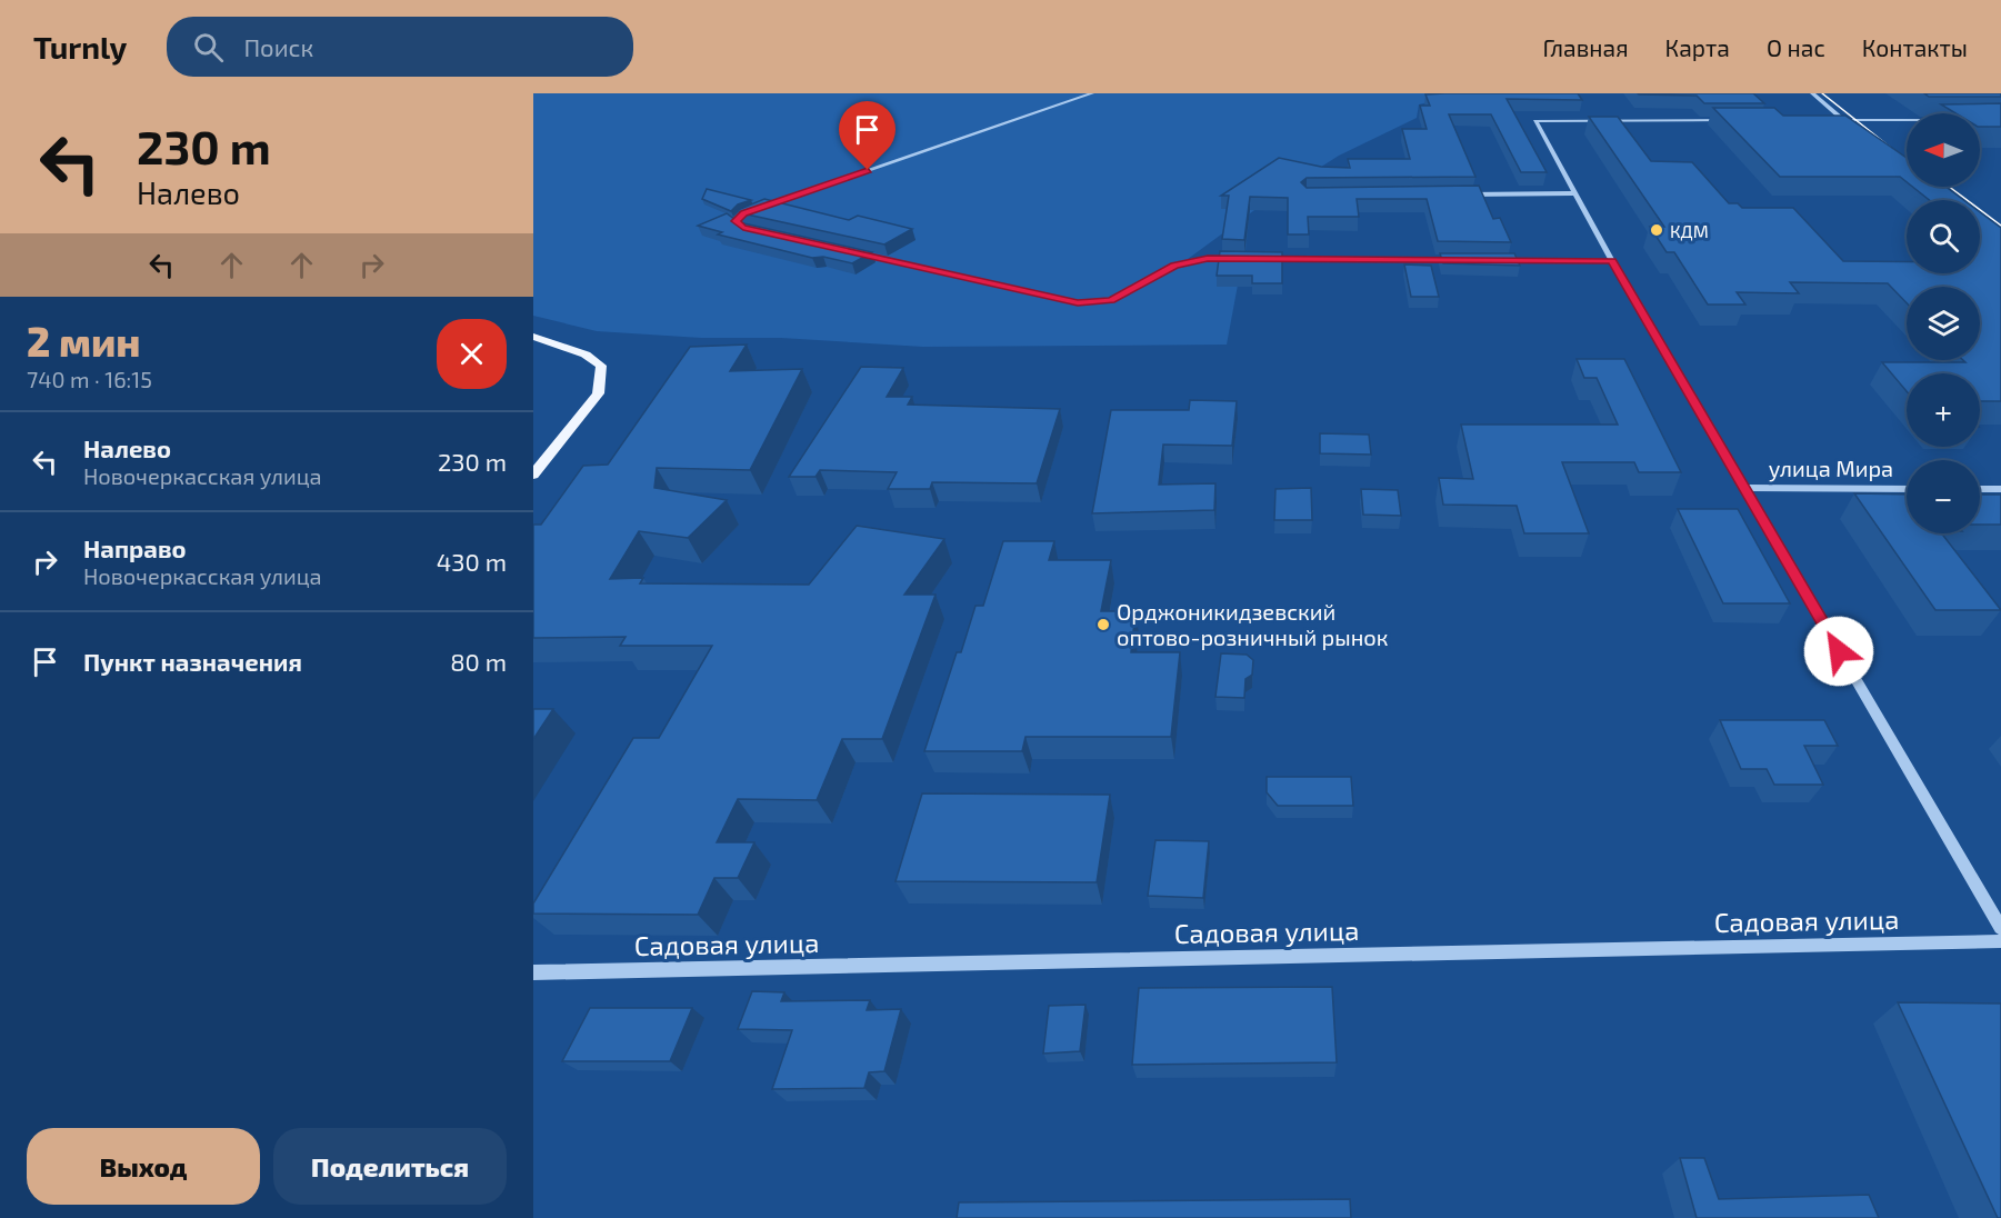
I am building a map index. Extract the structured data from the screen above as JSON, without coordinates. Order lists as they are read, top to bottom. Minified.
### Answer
{"streets":{"street":["улица Мира","Садовая улица"]},"places":["КДМ","Орджоникидзевский оптово-розничный рынок"],"north":"left","page":{"header":"Turnly","search":"Поиск","nav":["Главная","Карта","О нас","Контакты"],"turn":["230 m","Налево"],"map_buttons":["+","−"],"heading":["2 мин","740 m · 16:15"],"list":[{"name":"Налево","note":"Новочеркасская улица","value":"230 m"},{"name":"Направо","note":"Новочеркасская улица","value":"430 m"},{"name":"Пункт назначения","value":"80 m"}],"buttons":["Выход","Поделиться"]}}
